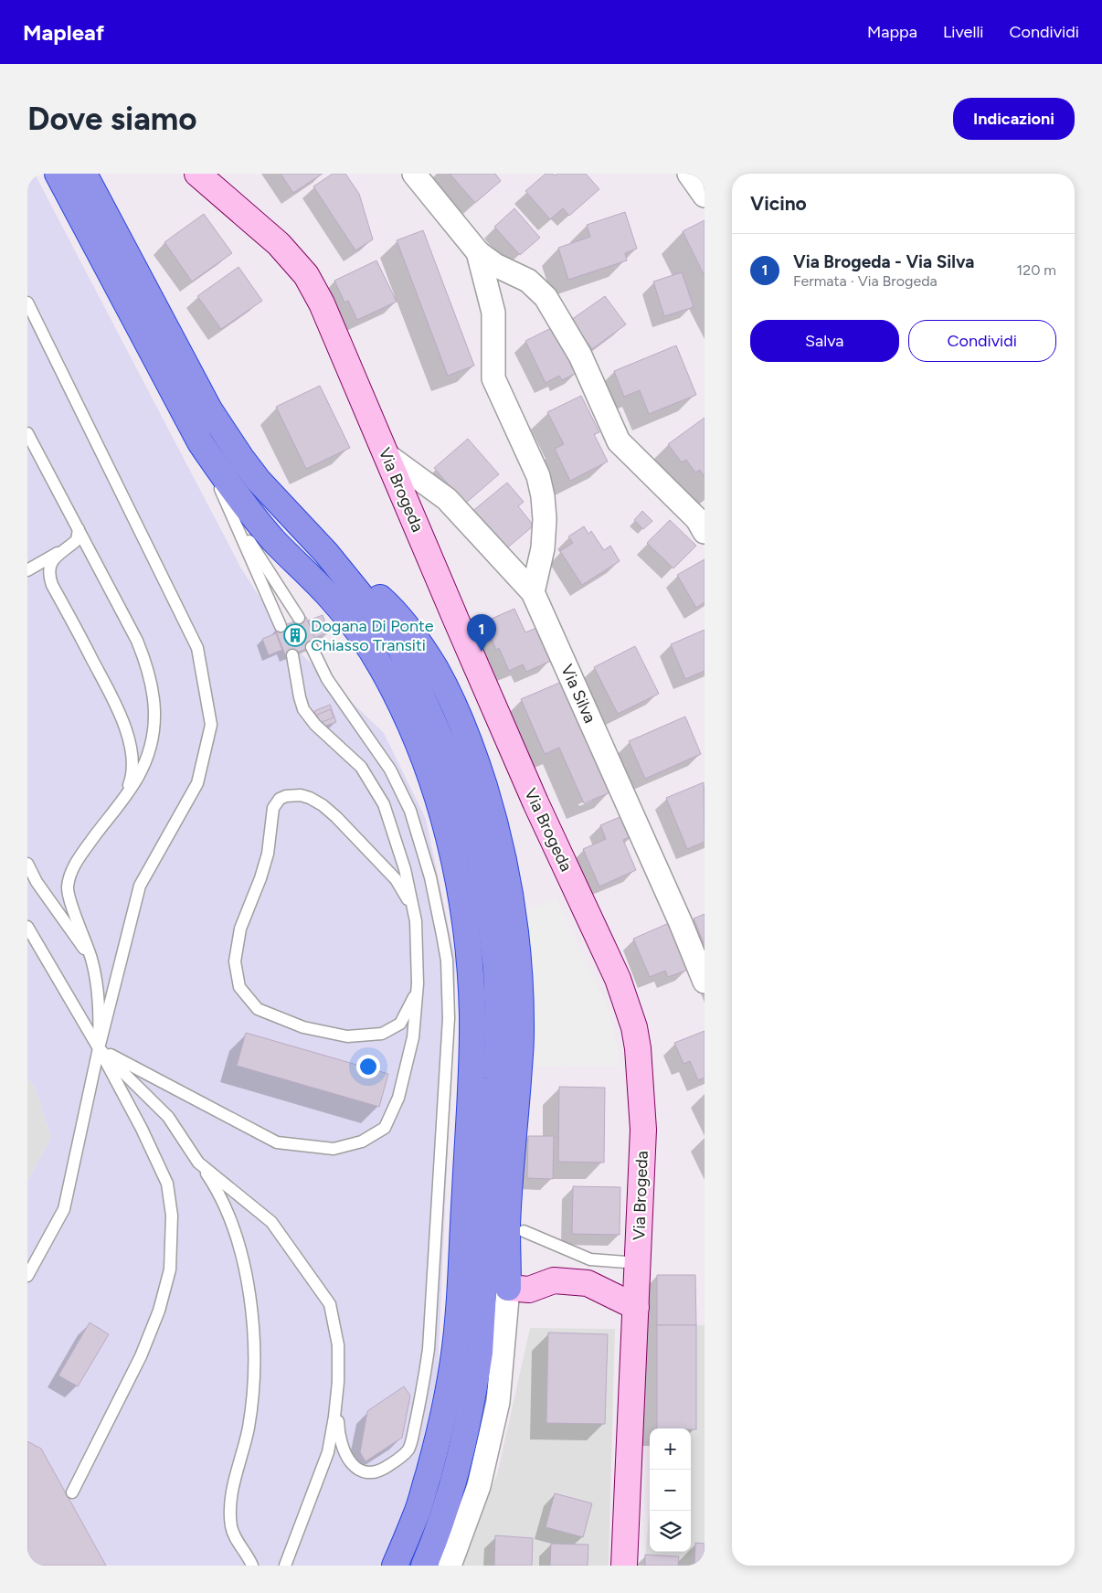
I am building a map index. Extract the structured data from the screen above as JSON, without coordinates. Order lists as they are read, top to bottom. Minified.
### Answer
{"streets":{"street":["Via Brogeda","Via Silva"]},"crossings":[["Via Brogeda","Via Silva"]],"places":{"building":["Dogana Di Ponte Chiasso Transiti"]},"page":{"header":"Mapleaf","nav":["Mappa","Livelli","Condividi"],"buttons":["Indicazioni",["Salva","Condividi"]],"title":"Dove siamo","heading":"Vicino","list":[{"mark":"1","name":"Via Brogeda - Via Silva","note":"Fermata · Via Brogeda","value":"120 m"}],"pins":"1","map_buttons":["+","−"]}}
